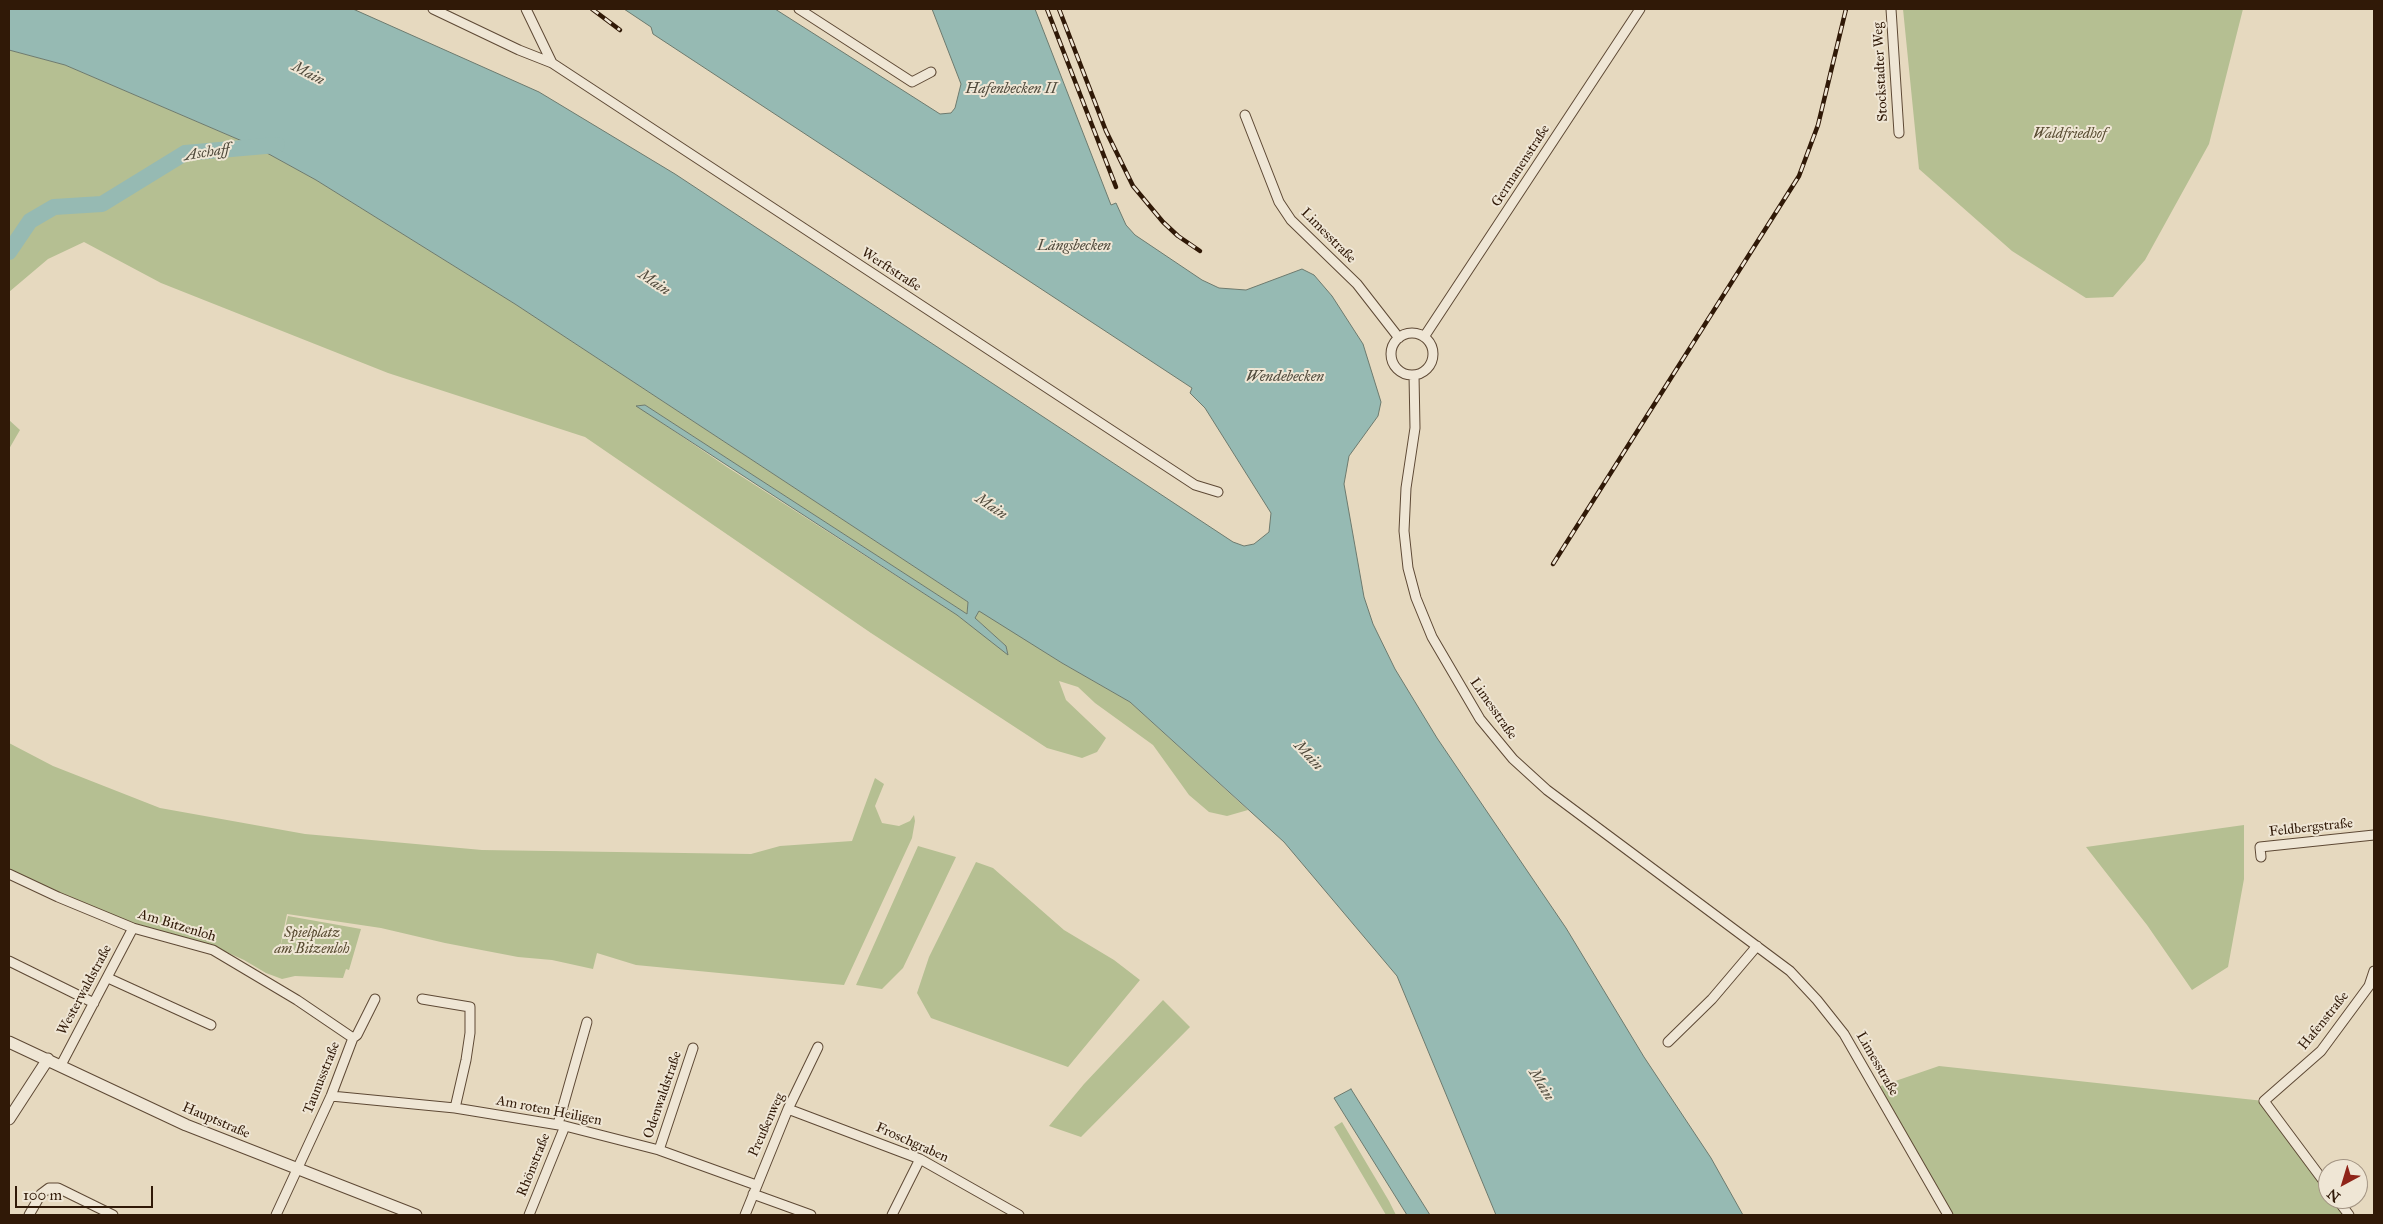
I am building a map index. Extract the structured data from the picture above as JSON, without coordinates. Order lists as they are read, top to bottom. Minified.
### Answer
{"streets":{"street":["Stockstadter Weg","Germanenstraße","Limesstraße","Werftstraße","Feldbergstraße","Am Bitzenloh","Westerwaldstraße","Hafenstraße","Taunusstraße","Odenwaldstraße","Am roten Heiligen","Hauptstraße","Preußenweg","Froschgraben","Rhönstraße"]},"crossings":[["Germanenstraße","Limesstraße"],["Am Bitzenloh","Westerwaldstraße"],["Am Bitzenloh","Taunusstraße"],["Westerwaldstraße","Hauptstraße"],["Taunusstraße","Am roten Heiligen"],["Taunusstraße","Hauptstraße"],["Odenwaldstraße","Am roten Heiligen"],["Am roten Heiligen","Preußenweg"],["Am roten Heiligen","Rhönstraße"],["Preußenweg","Froschgraben"]],"water":["Main","Hafenbecken II","Aschaff","Längsbecken","Wendebecken"],"parks":["Waldfriedhof","Spielplatz am Bitzenloh"],"scale_bar":"100 m","north":"bottom left"}
